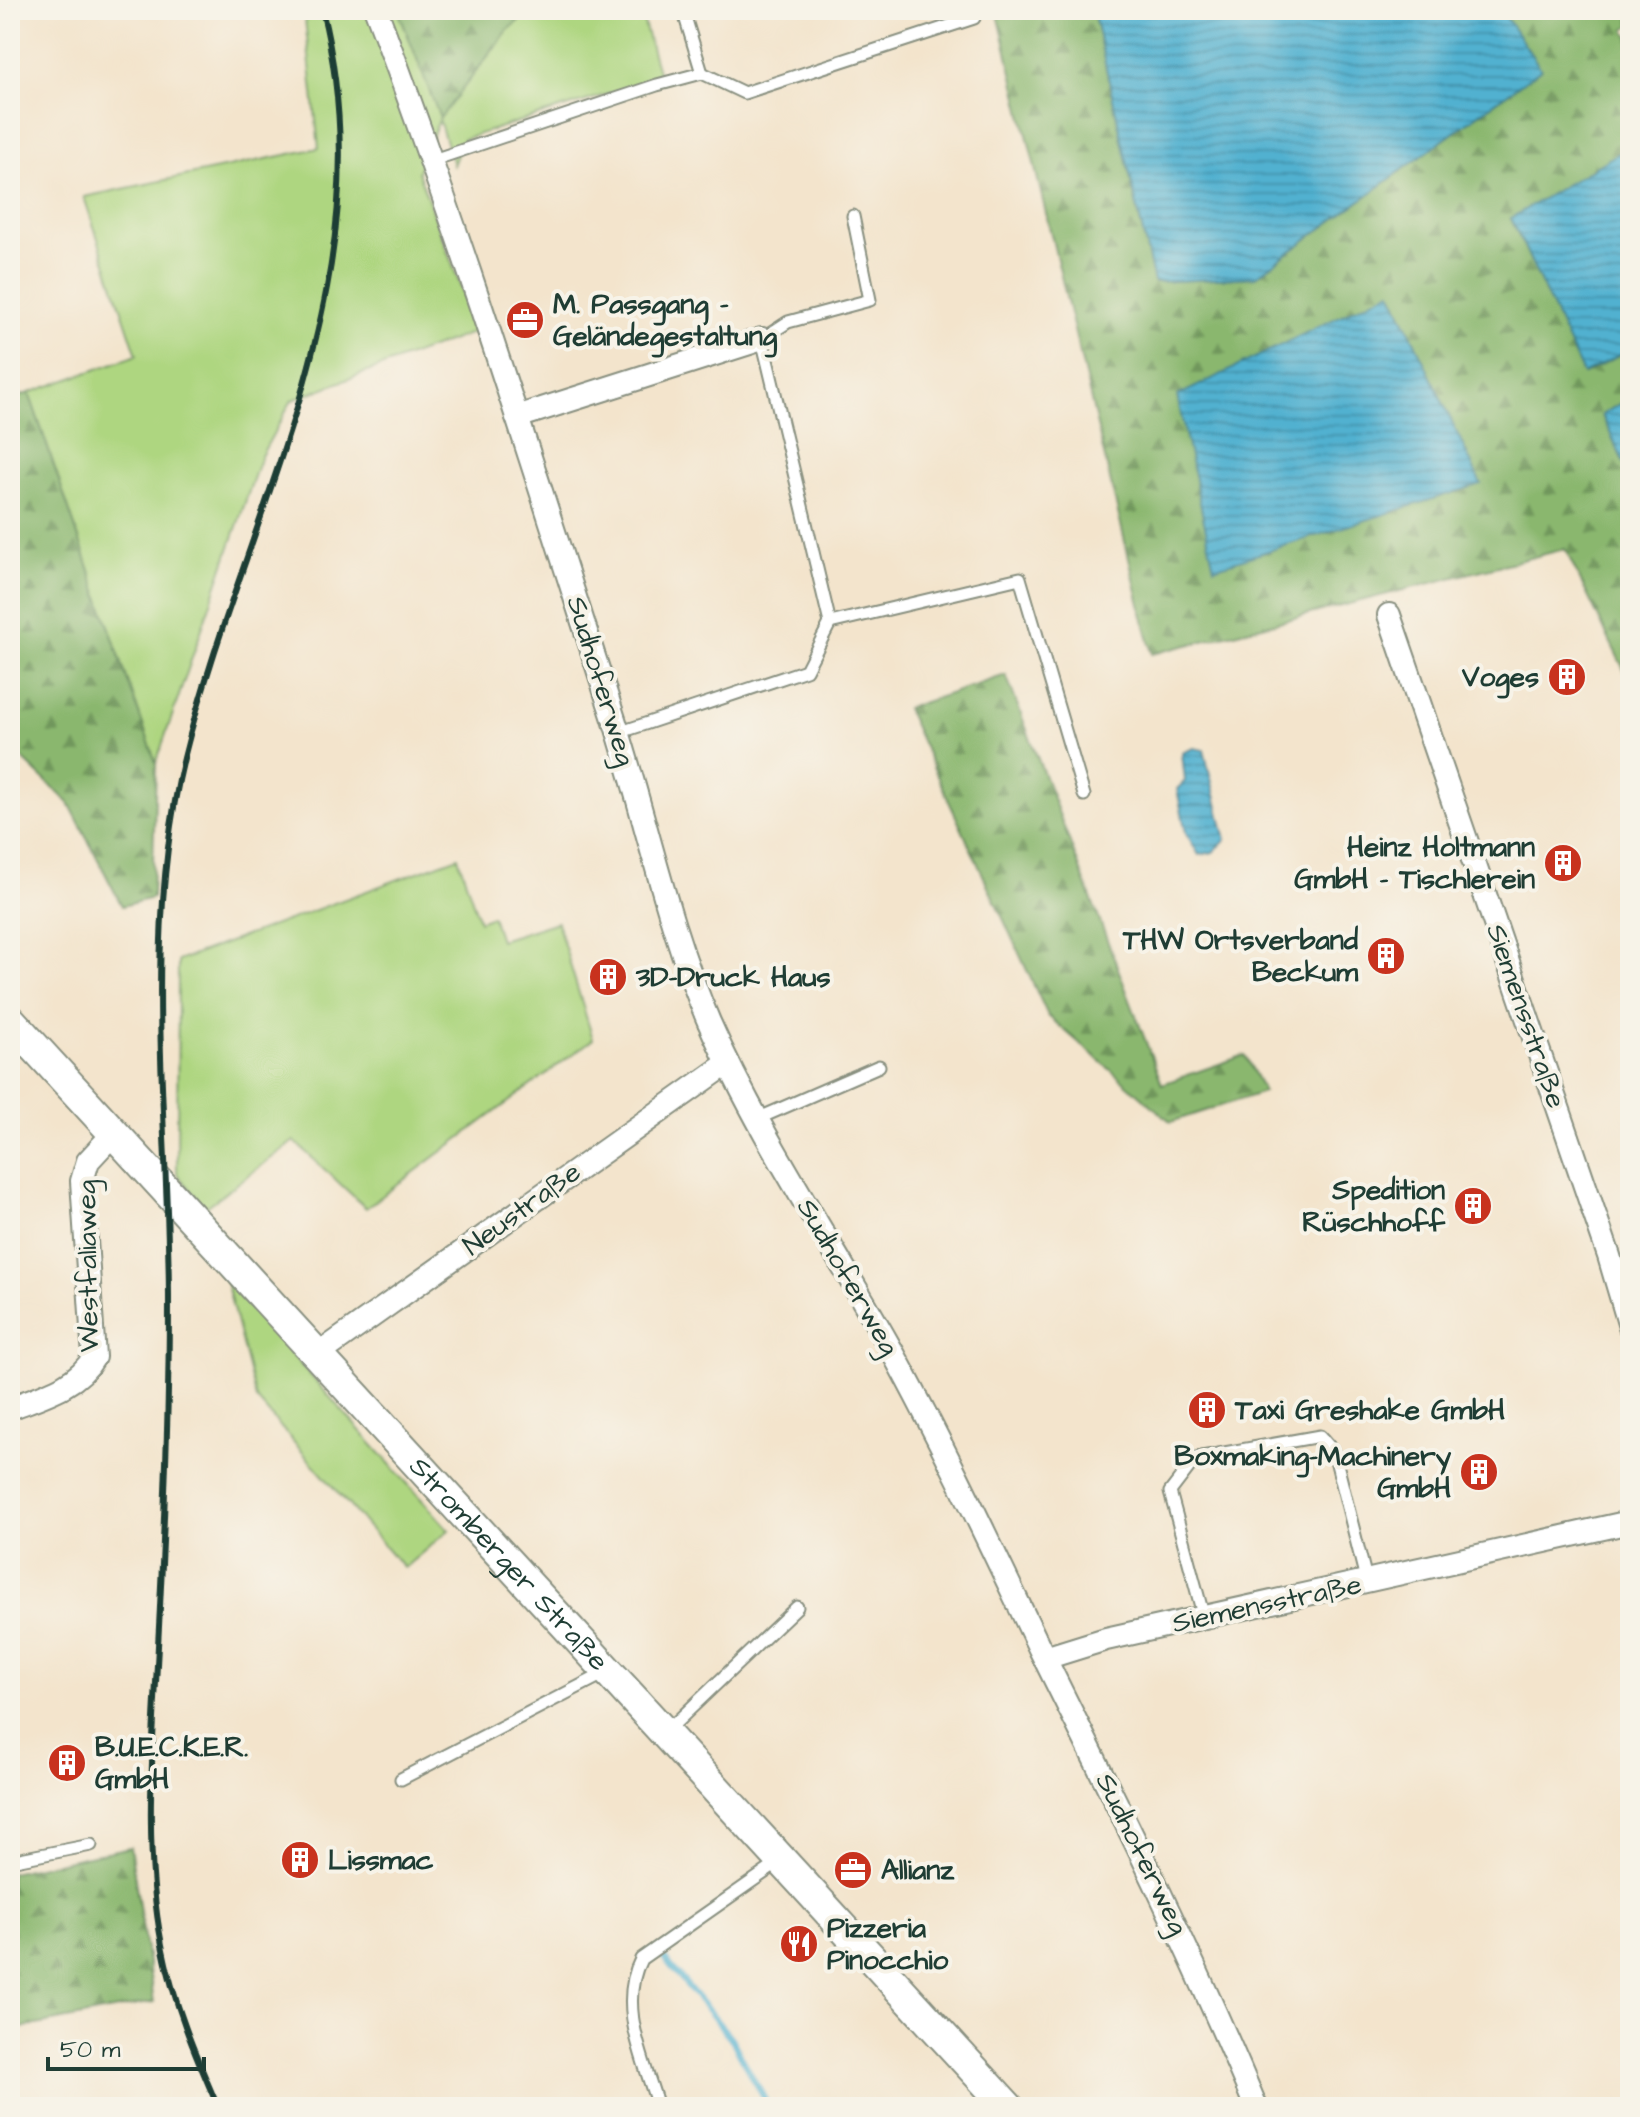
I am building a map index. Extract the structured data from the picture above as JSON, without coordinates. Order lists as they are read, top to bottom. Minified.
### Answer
{"streets":{"main road":["Stromberger Straße"],"street":["Sudhoferweg","Siemensstraße","Neustraße","Westfaliaweg"]},"crossings":[["Sudhoferweg","Siemensstraße"],["Sudhoferweg","Neustraße"],["Neustraße","Stromberger Straße"],["Westfaliaweg","Stromberger Straße"]],"places":{"office":["M. Passgang - Geländegestaltung","Allianz"],"building":["Voges","Heinz Holtmann GmbH - Tischlerein","THW Ortsverband Beckum","3D-Druck Haus","Spedition Rüschhoff","Taxi Greshake GmbH","Boxmaking-Machinery GmbH","B.U.E.C.K.E.R. GmbH","Lissmac"],"restaurant":["Pizzeria Pinocchio"]},"scale_bar":"50 m"}
